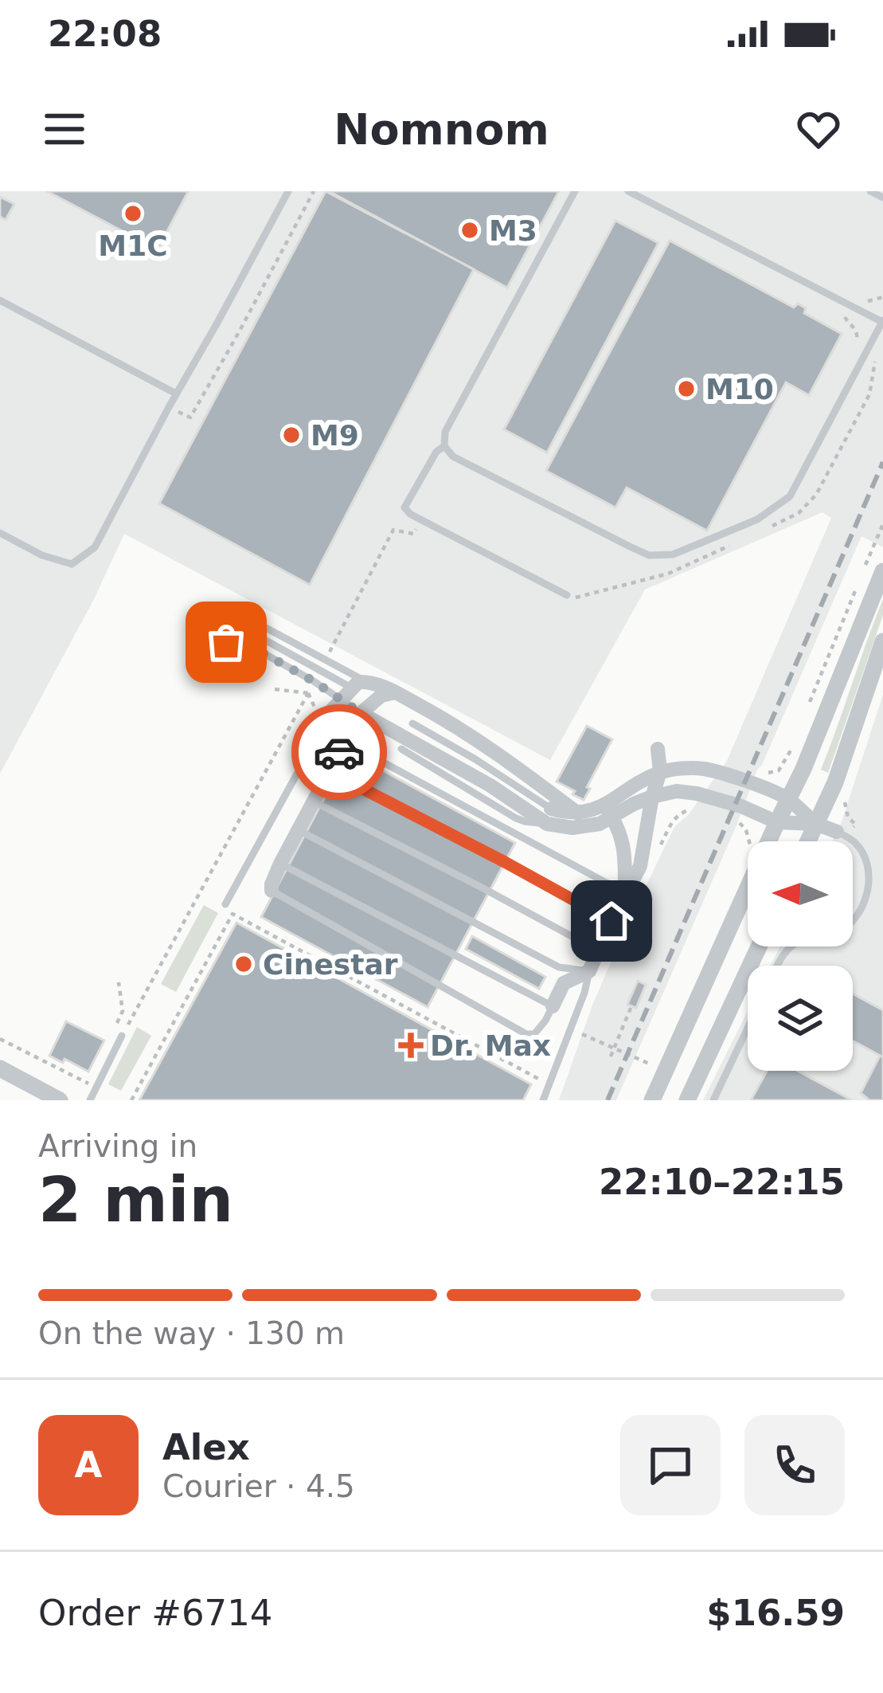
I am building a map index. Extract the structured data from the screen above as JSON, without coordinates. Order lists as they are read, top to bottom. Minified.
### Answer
{"places":{"other":["M1C","M3","M10","M9","Cinestar"],"health":["Dr. Max"]},"north":"left","page":{"status":"22:08","header":"Nomnom","heading":["2 min","Arriving in","22:10–22:15"],"panel":["Alex","Courier · 4.5","Order #6714","$16.59"],"bar":"On the way · 130 m","round":"A"}}
